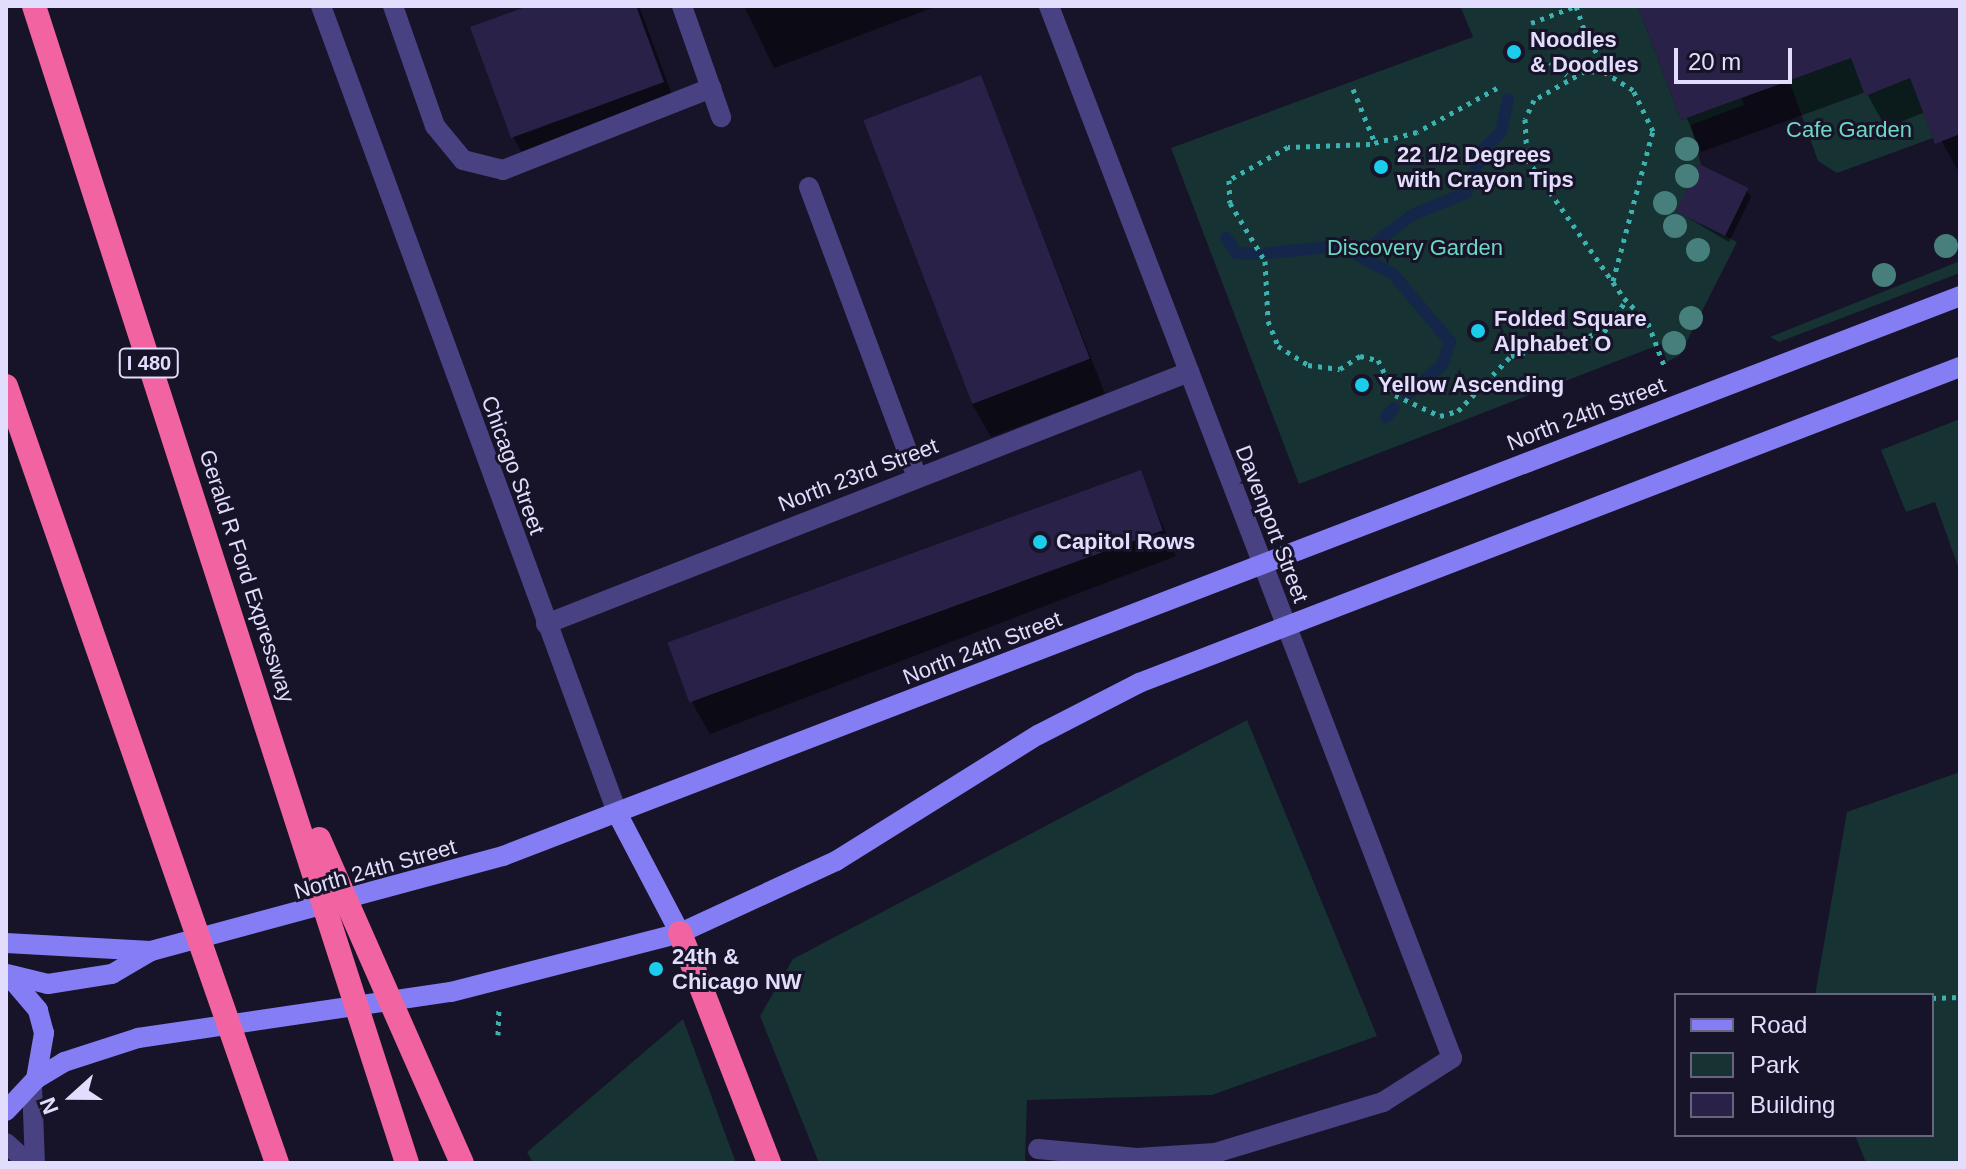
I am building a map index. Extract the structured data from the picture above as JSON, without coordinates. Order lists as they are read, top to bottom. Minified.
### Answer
{"streets":{"highway":["I 480","Gerald R Ford Expressway"],"main road":["North 24th Street","Chicago Street"],"street":["North 23rd Street","Davenport Street"]},"crossings":[["North 24th Street","Chicago Street"],["North 24th Street","Davenport Street"],["Chicago Street","North 23rd Street"],["North 23rd Street","Davenport Street"]],"parks":["Cafe Garden","Discovery Garden"],"places":["Noodles & Doodles","22 1/2 Degrees with Crayon Tips","Folded Square Alphabet O","Yellow Ascending","Capitol Rows","24th & Chicago NW"],"legend":["Road","Park","Building"],"scale_bar":"20 m","north":"left"}
